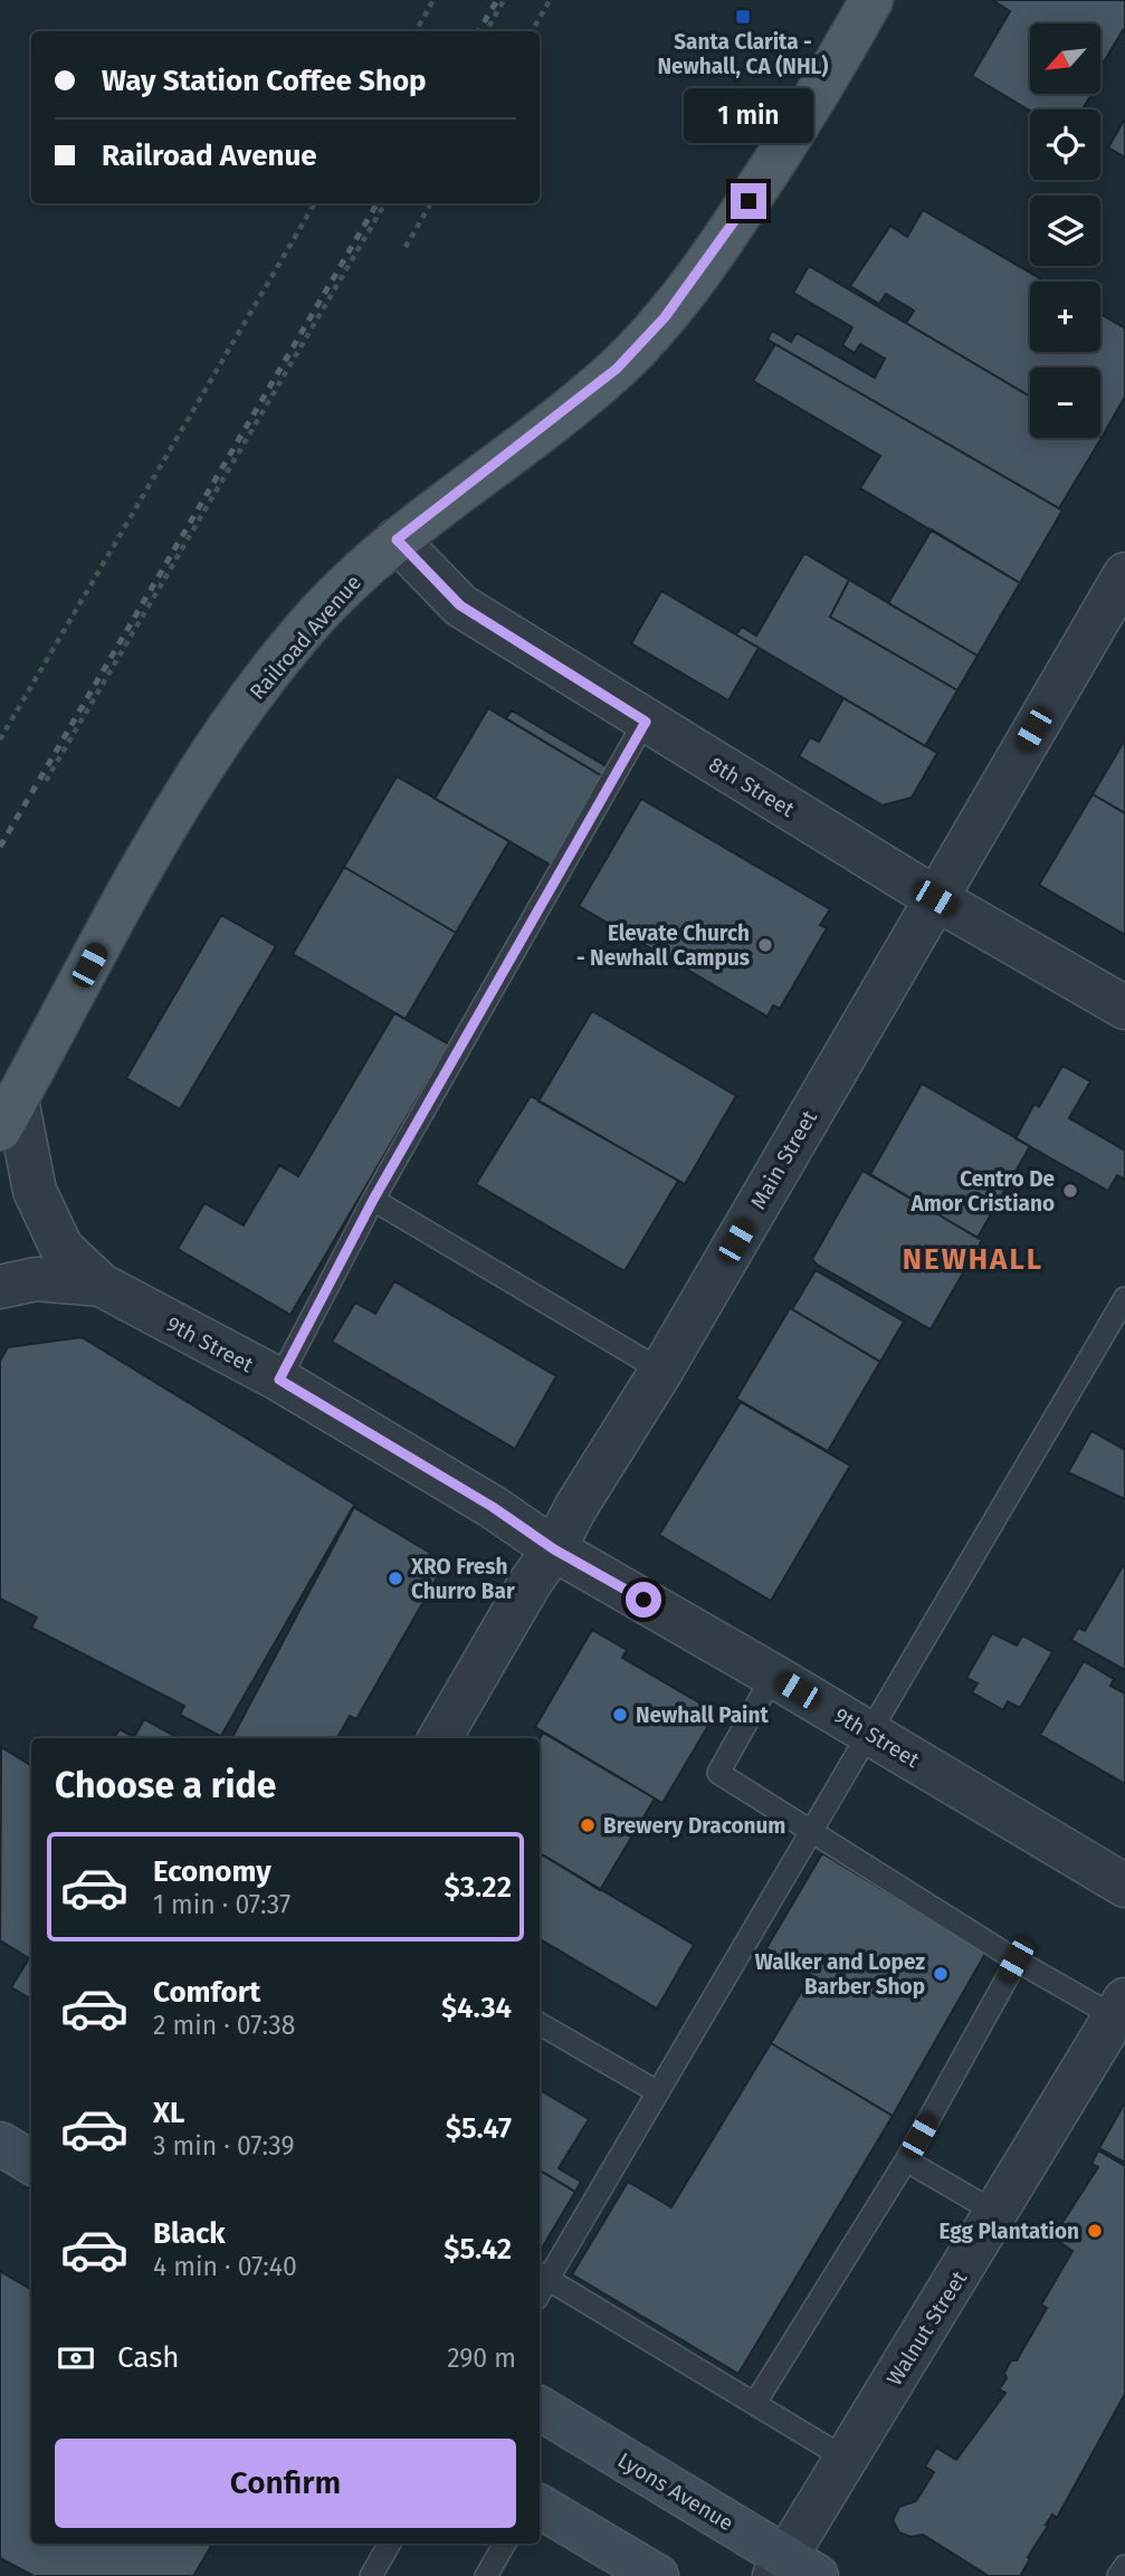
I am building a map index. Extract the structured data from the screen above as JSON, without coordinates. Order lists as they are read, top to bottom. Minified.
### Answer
{"streets":{"main road":["Railroad Avenue","Lyons Avenue"],"street":["8th Street","Main Street","9th Street","Walnut Street"]},"crossings":[["Railroad Avenue","8th Street"],["Railroad Avenue","9th Street"],["8th Street","Main Street"],["Main Street","9th Street"],["Walnut Street","Lyons Avenue"]],"districts":["NEWHALL"],"places":{"transit":["Santa Clarita - Newhall, CA (NHL)"],"other":["Elevate Church - Newhall Campus","Centro De Amor Cristiano","XRO Fresh Churro Bar","Newhall Paint","Brewery Draconum","Walker and Lopez Barber Shop","Egg Plantation"]},"north":"bottom left","page":{"map_buttons":["+","−"],"banner":["Way Station Coffee Shop","Railroad Avenue"],"bubble":"1 min","heading":"Choose a ride","list":[{"name":"Economy","note":"1 min · 07:37","value":"$3.22"},{"name":"Comfort","note":"2 min · 07:38","value":"$4.34"},{"name":"XL","note":"3 min · 07:39","value":"$5.47"},{"name":"Black","note":"4 min · 07:40","value":"$5.42"}],"pay":["Cash","290 m"],"buttons":"Confirm"}}
